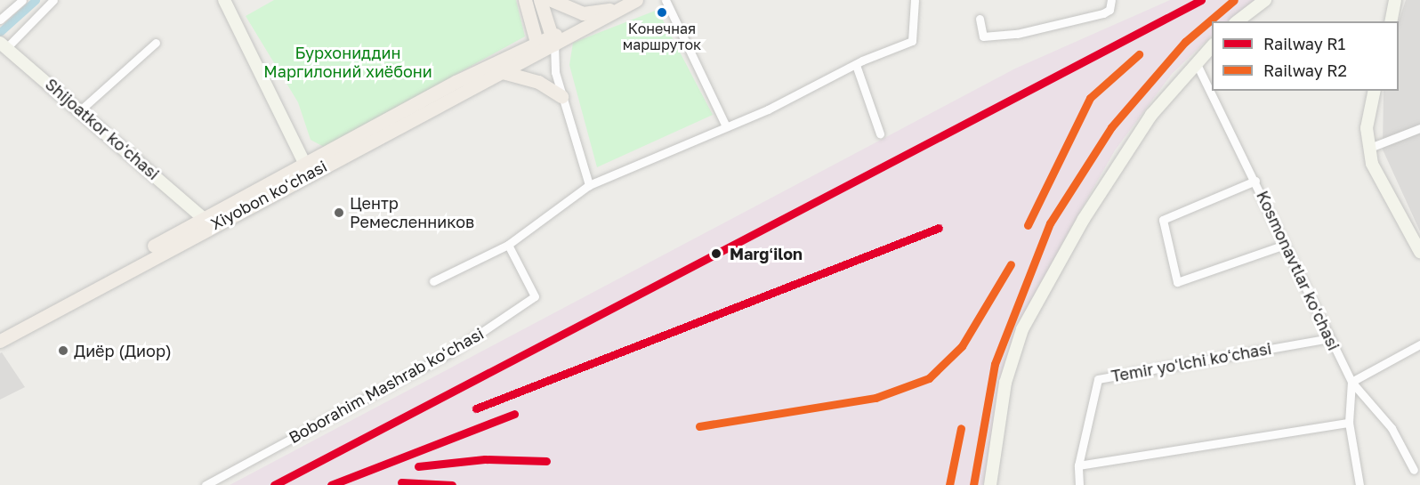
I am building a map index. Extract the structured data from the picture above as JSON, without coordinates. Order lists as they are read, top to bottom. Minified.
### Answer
{"streets":{"main road":["Xiyobon koʻchasi"],"street":["Shijoatkor koʻchasi","Kosmonavtlar koʻchasi","Temir yoʻlchi koʻchasi","Boborahim Mashrab koʻchasi"]},"crossings":[["Shijoatkor koʻchasi","Xiyobon koʻchasi"],["Kosmonavtlar koʻchasi","Temir yoʻlchi koʻchasi"]],"parks":["Бурхониддин Маргилоний хиёбони"],"places":["Конечная маршруток","Центр Ремесленников","Margʻilon","Диёр (Диор)"],"lines":["rail line R1","rail line R2"],"legend":["Railway R1","Railway R2"]}
